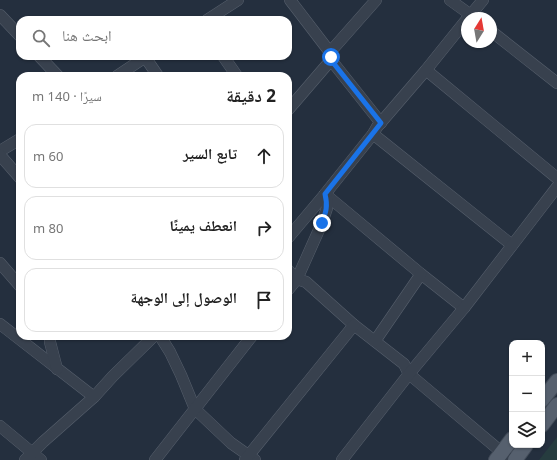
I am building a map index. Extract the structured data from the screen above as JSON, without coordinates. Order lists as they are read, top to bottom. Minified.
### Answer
{"north":"top","page":{"search":"ابحث هنا","heading":["2 دقيقة","سيرًا · 140 m"],"list":[["تابع السير","60 m"],["انعطف يمينًا","80 m"],"الوصول إلى الوجهة"],"map_buttons":["+","−"]}}
